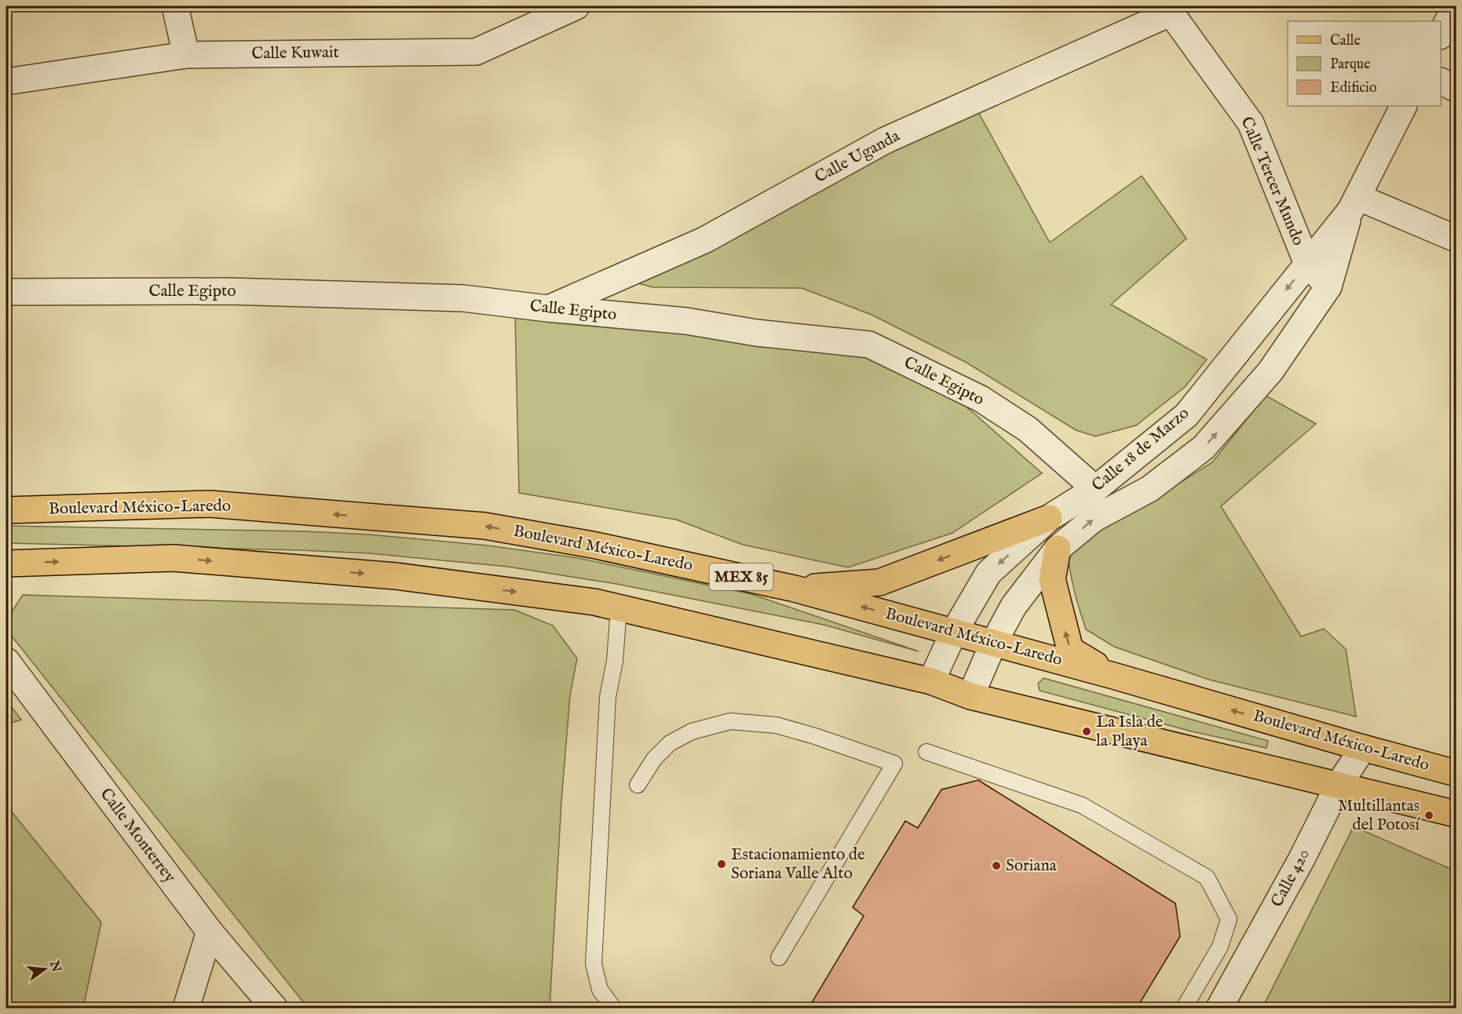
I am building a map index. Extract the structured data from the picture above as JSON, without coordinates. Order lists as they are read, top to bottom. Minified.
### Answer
{"streets":{"main road":["Boulevard México-Laredo","MEX 85"],"street":["Calle Kuwait","Calle Uganda","Calle Tercer Mundo","Calle Egipto","Calle 18 de Marzo","Calle Monterrey","Calle 420"]},"crossings":[["Calle Uganda","Calle Tercer Mundo"],["Calle Uganda","Calle Egipto"],["Calle Tercer Mundo","Calle 18 de Marzo"],["Calle Egipto","Calle 18 de Marzo"],["Calle 18 de Marzo","Boulevard México-Laredo"],["Boulevard México-Laredo","Calle 420"]],"places":["La Isla de la Playa","Multillantas del Potosí","Estacionamiento de Soriana Valle Alto","Soriana"],"legend":["Calle","Parque","Edificio"],"north":"right"}
